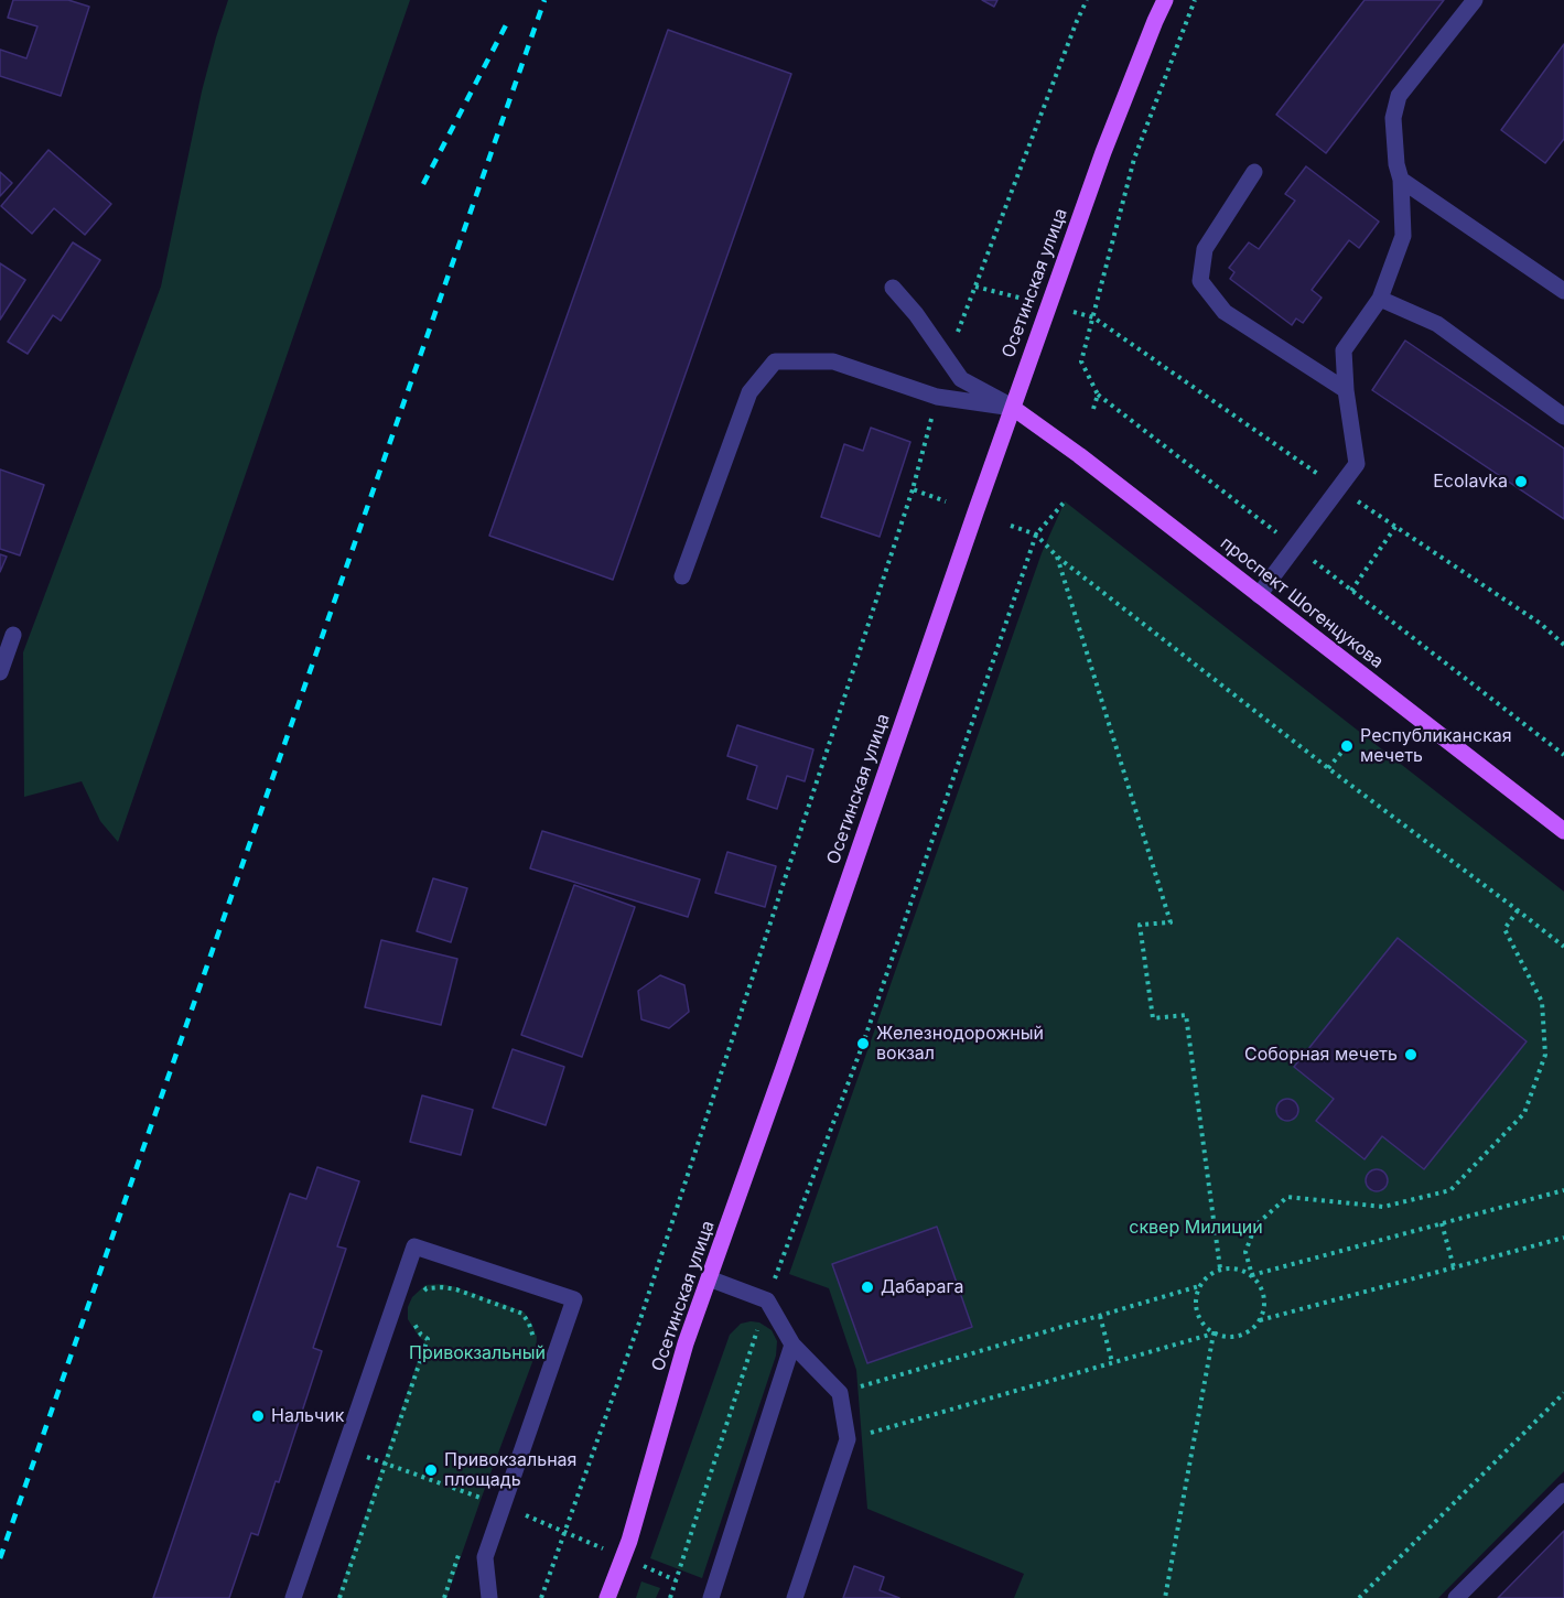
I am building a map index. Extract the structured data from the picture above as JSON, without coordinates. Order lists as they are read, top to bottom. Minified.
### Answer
{"streets":{"main road":["Осетинская улица","проспект Шогенцукова"]},"crossings":[["Осетинская улица","проспект Шогенцукова"]],"parks":["сквер Милиции","Привокзальный"],"places":["Ecolavka","Республиканская мечеть","Железнодорожный вокзал","Соборная мечеть","Дабарага","Нальчик","Привокзальная площадь"]}
